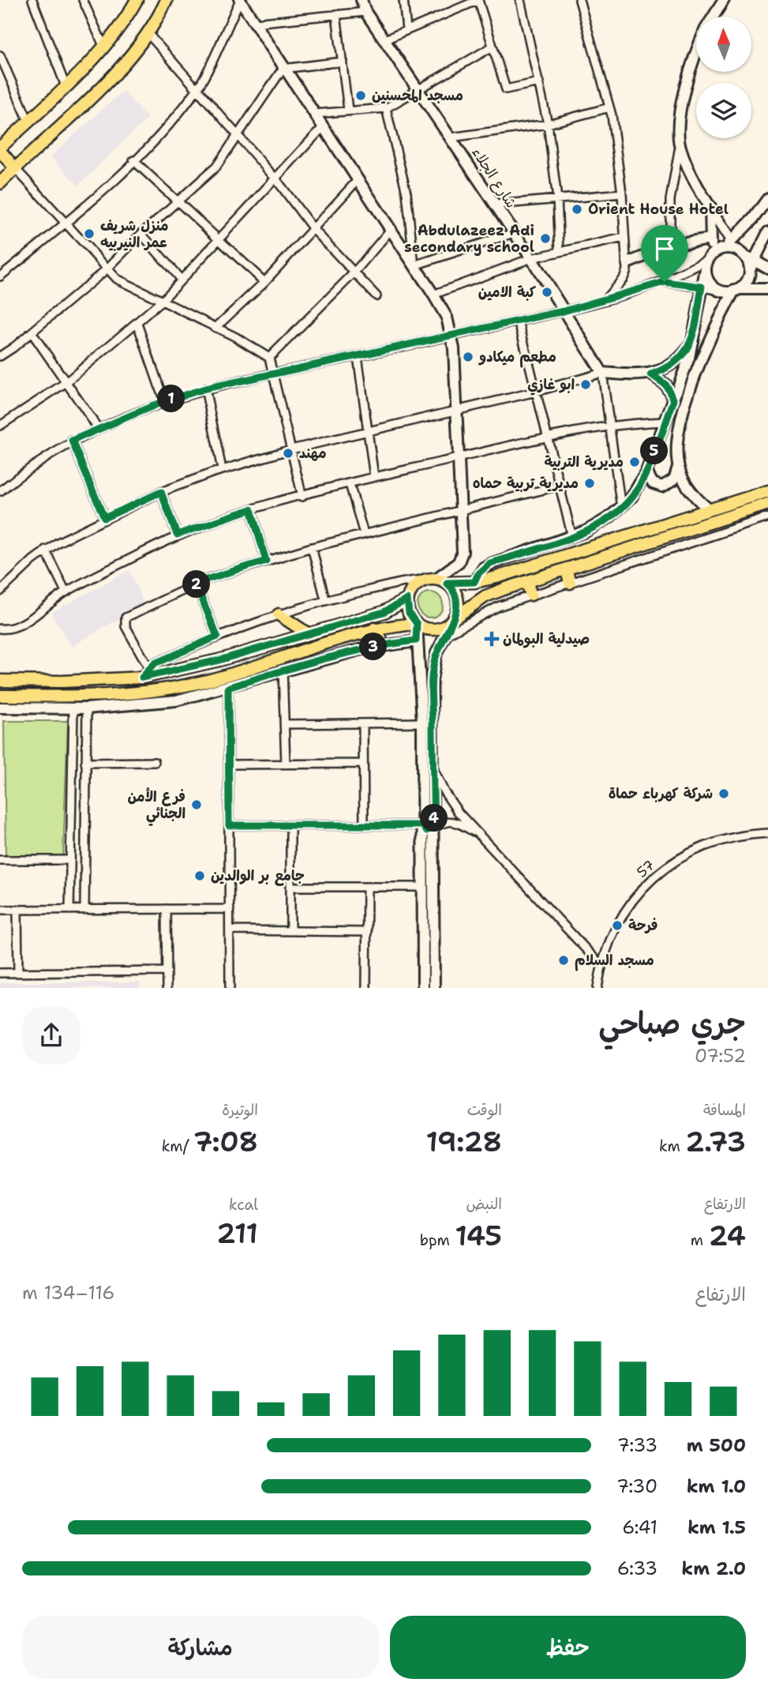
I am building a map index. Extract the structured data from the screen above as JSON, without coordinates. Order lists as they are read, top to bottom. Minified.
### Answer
{"streets":{"main road":["شارع الجلاء"],"street":["57"]},"places":{"other":["مسجد المحسنين","Orient House Hotel","منزل شريف عمر النيربيه","Abdulazeez Adi secondary school","كبة الامين","مطعم ميكادو","ابو غازي","مهند","مديرية التربية","مديرية تربية حماه","شركة كهرباء حماة","فرع الأمن الجنائي","جامع بر الوالدين","فرحة","مسجد السلام"],"health":["صيدلية البولمان"]},"north":"top","page":{"pins":["1","5","2","3","4"],"heading":["جري صباحي","07:52"],"stats":[["المسافة","2.73 km"],["الوقت","19:28"],["الوتيرة","7:08 /km"],["الارتفاع","24 m"],["النبض","145 bpm"],["kcal","211"]],"chart":["الارتفاع","116–134 m"],"list":[{"name":"500 m","note":"7:33"},{"name":"1.0 km","note":"7:30"},{"name":"1.5 km","note":"6:41"},{"name":"2.0 km","note":"6:33"}],"buttons":["حفظ","مشاركة"]}}
